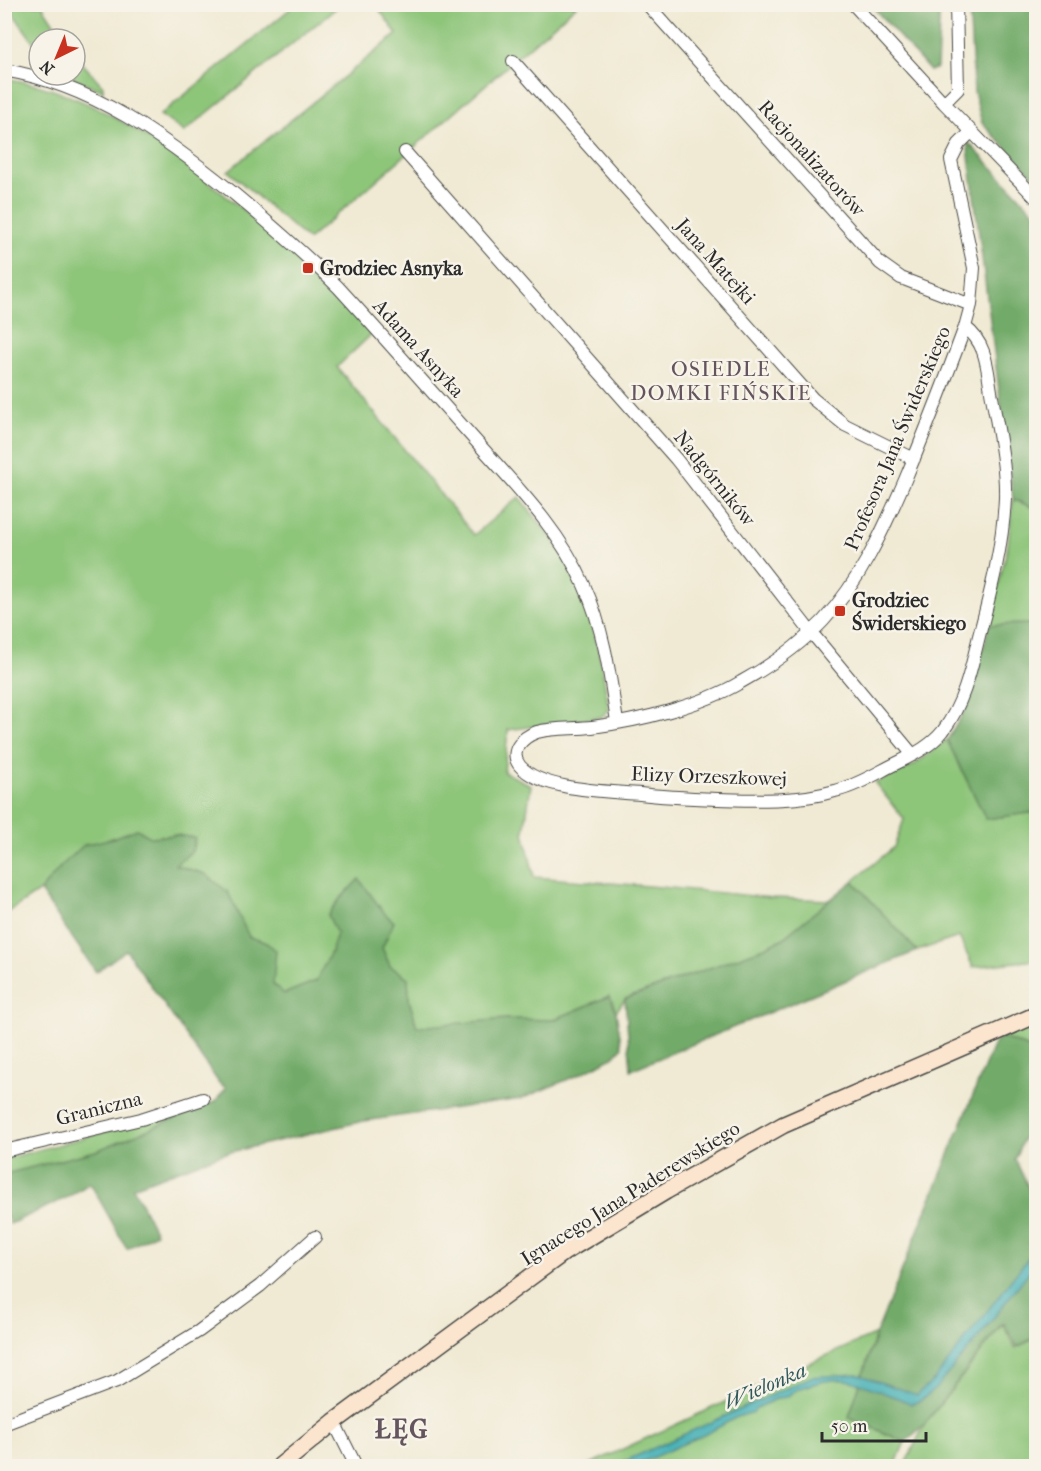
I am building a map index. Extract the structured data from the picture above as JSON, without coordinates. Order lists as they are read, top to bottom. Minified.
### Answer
{"streets":{"street":["Racjonalizatorów","Jana Matejki","Adama Asnyka","Profesora Jana Świderskiego","Nadgórników","Elizy Orzeszkowej","Graniczna","Ignacego Jana Paderewskiego"]},"crossings":[["Racjonalizatorów","Profesora Jana Świderskiego"],["Jana Matejki","Profesora Jana Świderskiego"],["Adama Asnyka","Profesora Jana Świderskiego"],["Profesora Jana Świderskiego","Nadgórników"],["Profesora Jana Świderskiego","Elizy Orzeszkowej"],["Nadgórników","Elizy Orzeszkowej"]],"districts":["OSIEDLE DOMKI FIŃSKIE","ŁĘG"],"water":["Wielonka"],"places":{"transit":["Grodziec Asnyka","Grodziec Świderskiego"]},"scale_bar":"50 m","north":"bottom left"}
